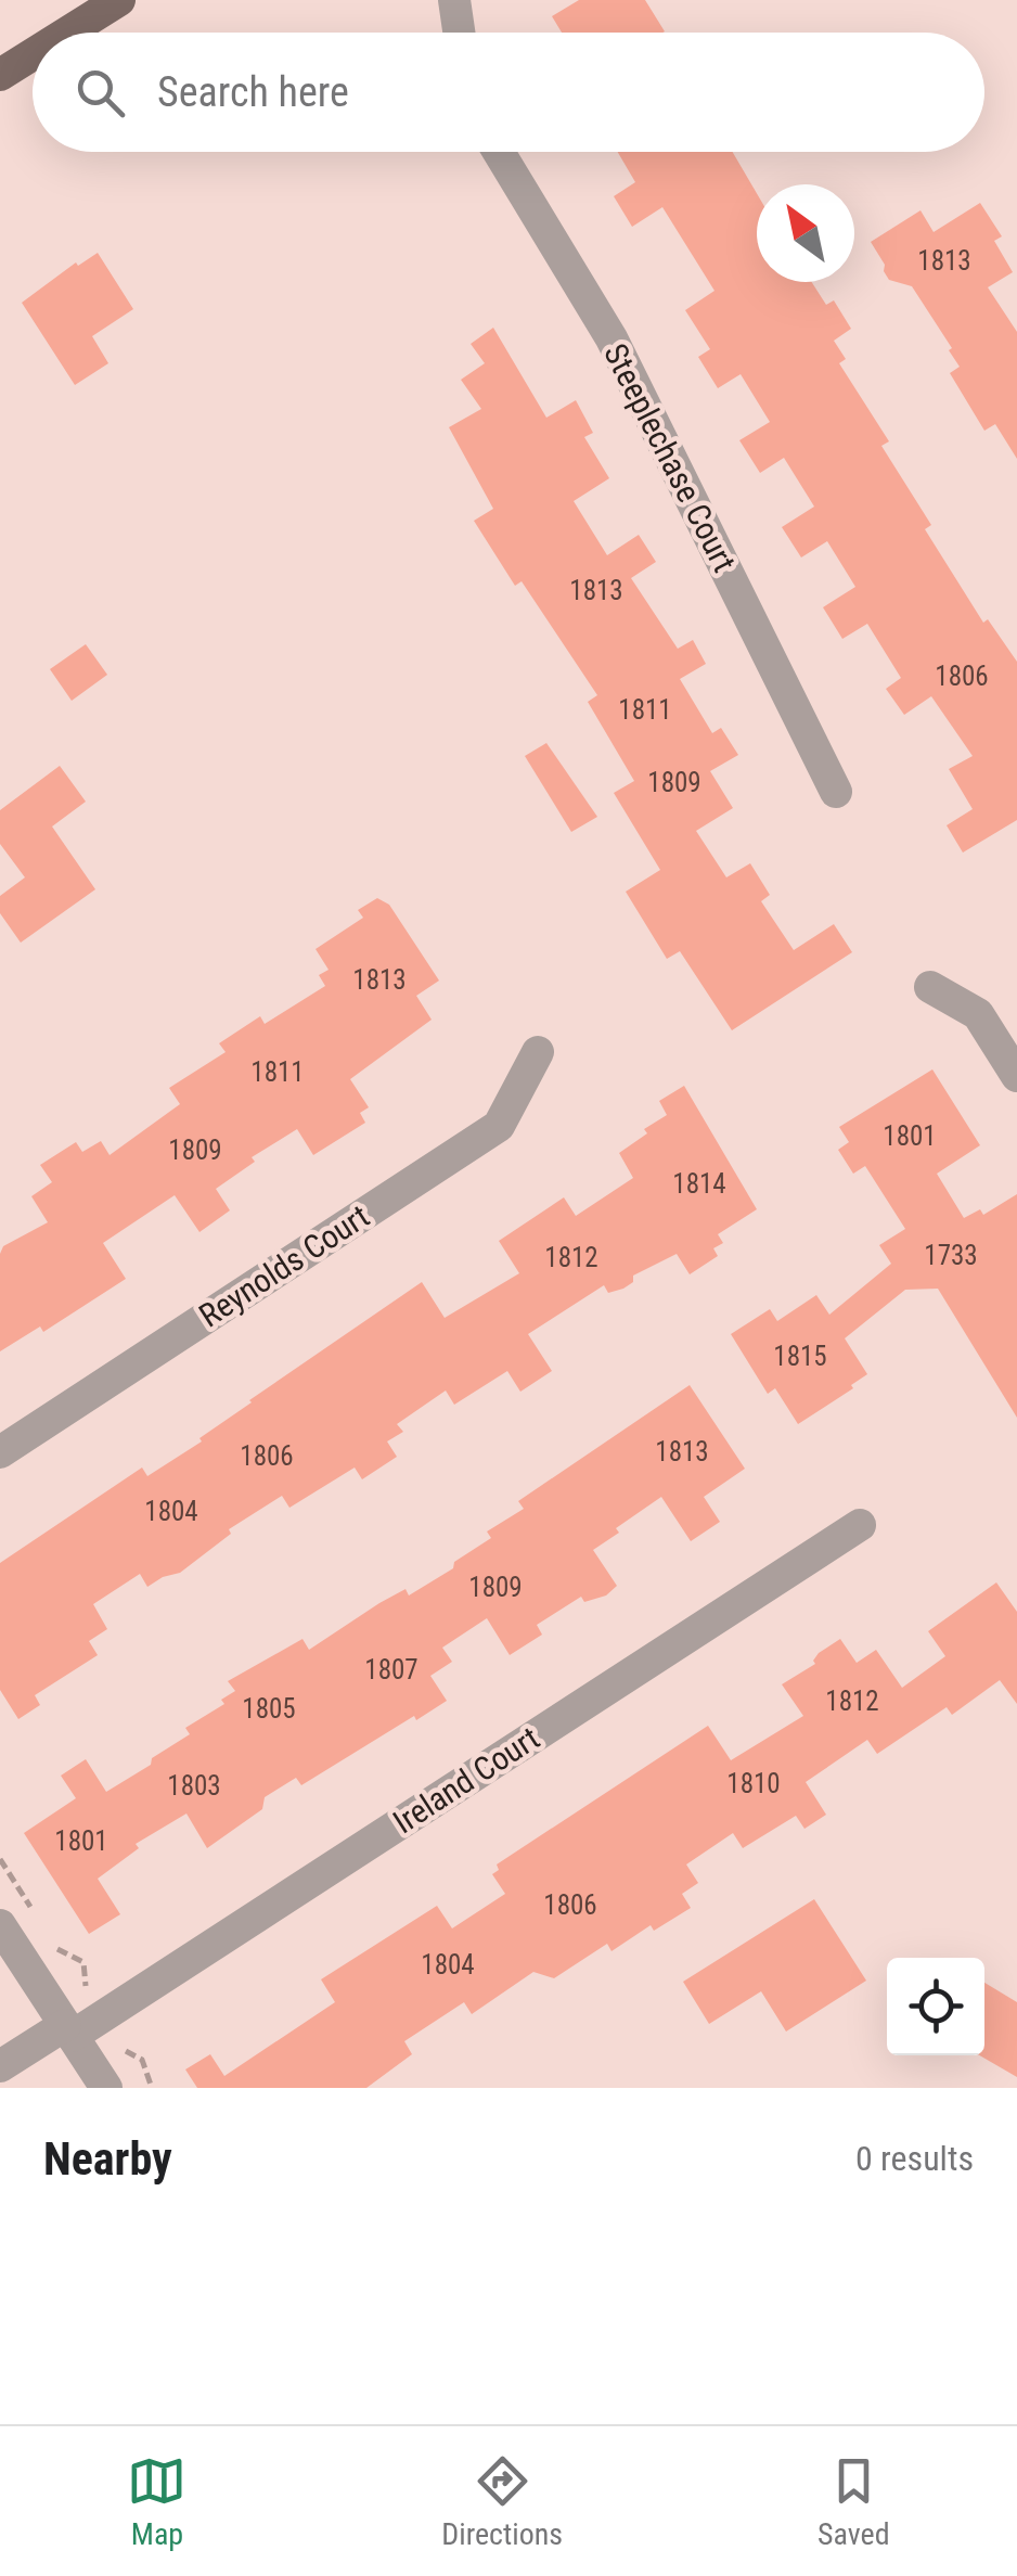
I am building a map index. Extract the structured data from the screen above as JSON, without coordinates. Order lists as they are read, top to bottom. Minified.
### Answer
{"streets":{"street":["Steeplechase Court","Reynolds Court","Ireland Court"]},"house_numbers":["1813","1813","1806","1811","1809","1813","1811","1801","1809","1814","1733","1812","1815","1813","1806","1804","1809","1807","1812","1805","1810","1803","1801","1806","1804"],"north":"top left","page":{"search":"Search here","heading":["Nearby","0 results"],"nav":["Map","Directions","Saved"]}}
